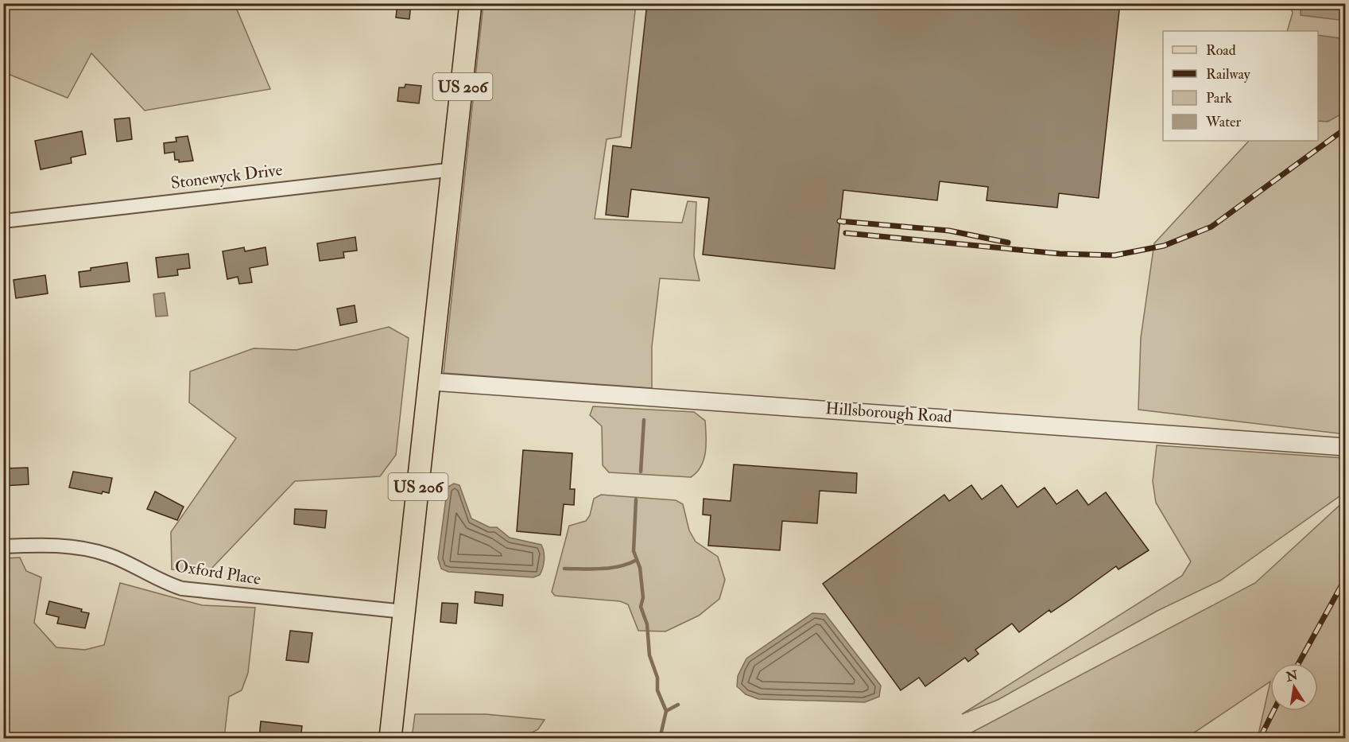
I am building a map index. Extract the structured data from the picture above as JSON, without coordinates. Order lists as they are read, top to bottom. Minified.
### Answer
{"streets":{"main road":["US 206"],"street":["Stonewyck Drive","Hillsborough Road","Oxford Place"]},"crossings":[["US 206","Stonewyck Drive"],["US 206","Hillsborough Road"],["US 206","Oxford Place"]],"legend":["Road","Railway","Park","Water"],"north":"top"}
